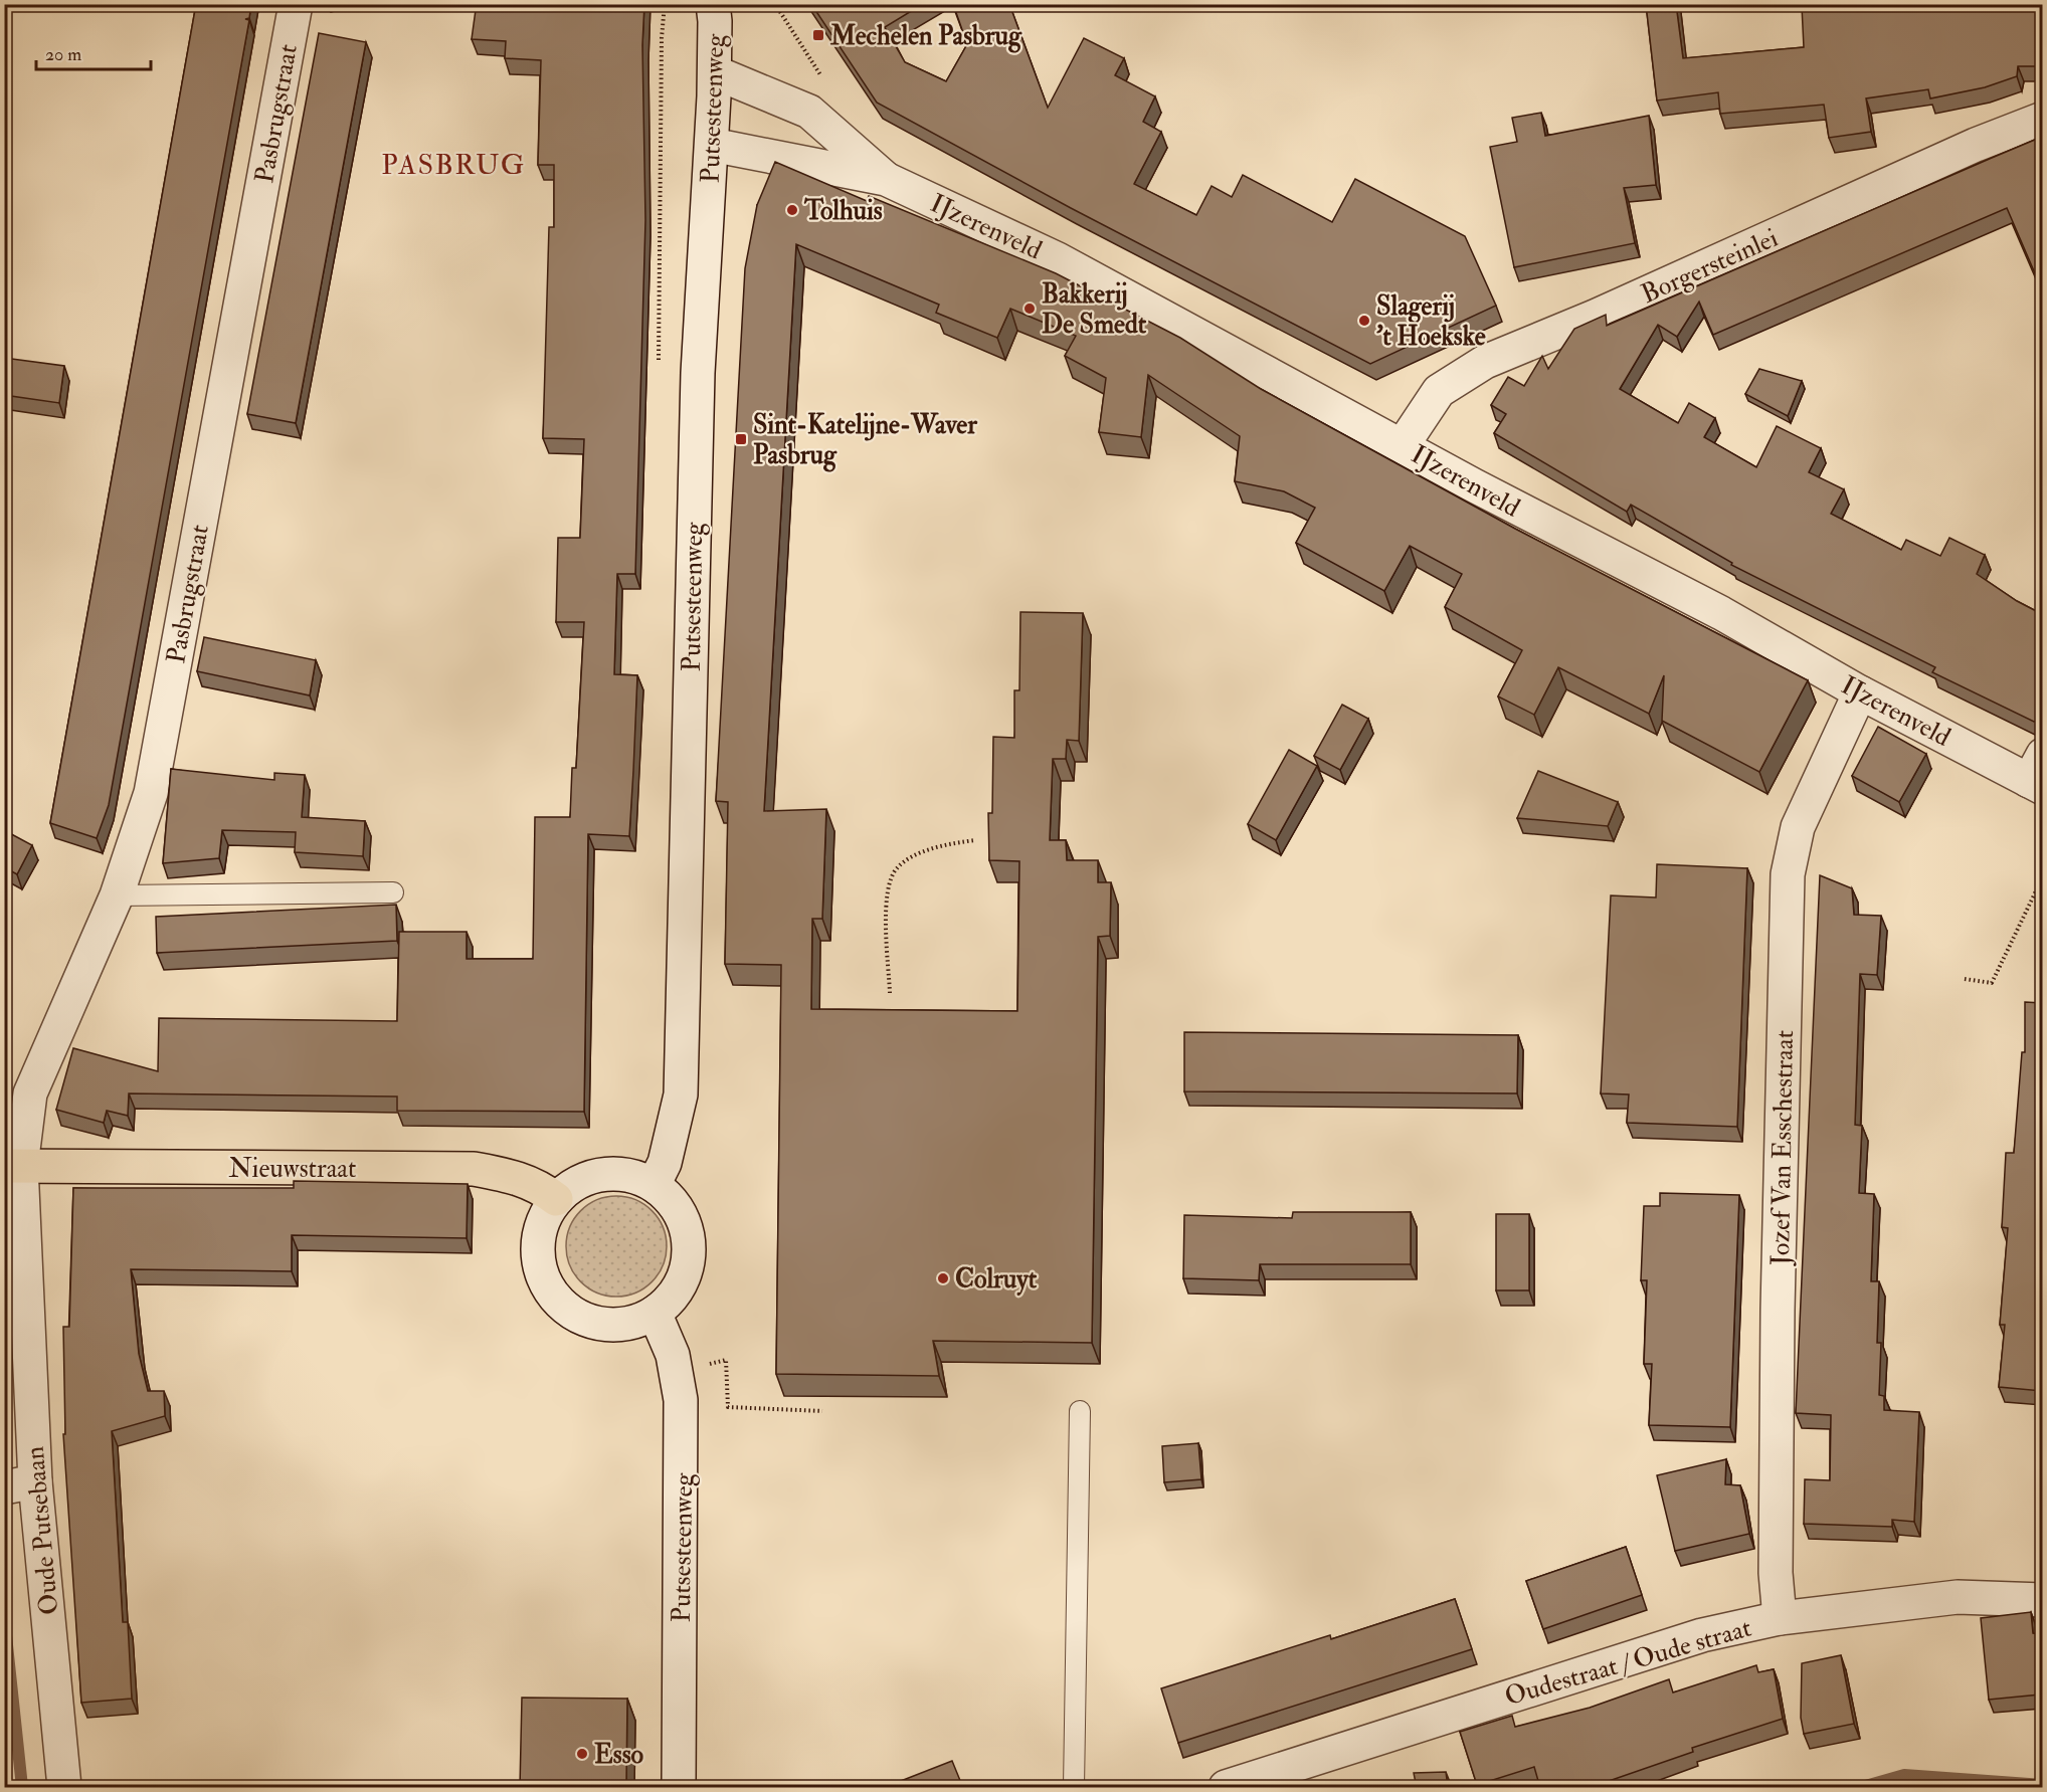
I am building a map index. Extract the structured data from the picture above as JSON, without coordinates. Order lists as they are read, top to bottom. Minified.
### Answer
{"streets":{"main road":["Nieuwstraat"],"street":["Putsesteenweg","Pasbrugstraat","IJzerenveld","Borgersteinlei","Jozef Van Esschestraat","Oude Putsebaan","Oudestraat / Oude straat"]},"crossings":[["Putsesteenweg","IJzerenveld"],["Putsesteenweg","Nieuwstraat"],["Pasbrugstraat","Nieuwstraat"],["Pasbrugstraat","Oude Putsebaan"],["IJzerenveld","Borgersteinlei"],["IJzerenveld","Jozef Van Esschestraat"],["Jozef Van Esschestraat","Oudestraat / Oude straat"],["Nieuwstraat","Oude Putsebaan"]],"districts":["PASBRUG"],"places":{"transit":["Mechelen Pasbrug","Sint-Katelijne-Waver Pasbrug"],"other":["Tolhuis","Bakkerij De Smedt","Slagerij 't Hoekske","Colruyt","Esso"]},"scale_bar":"20 m"}
